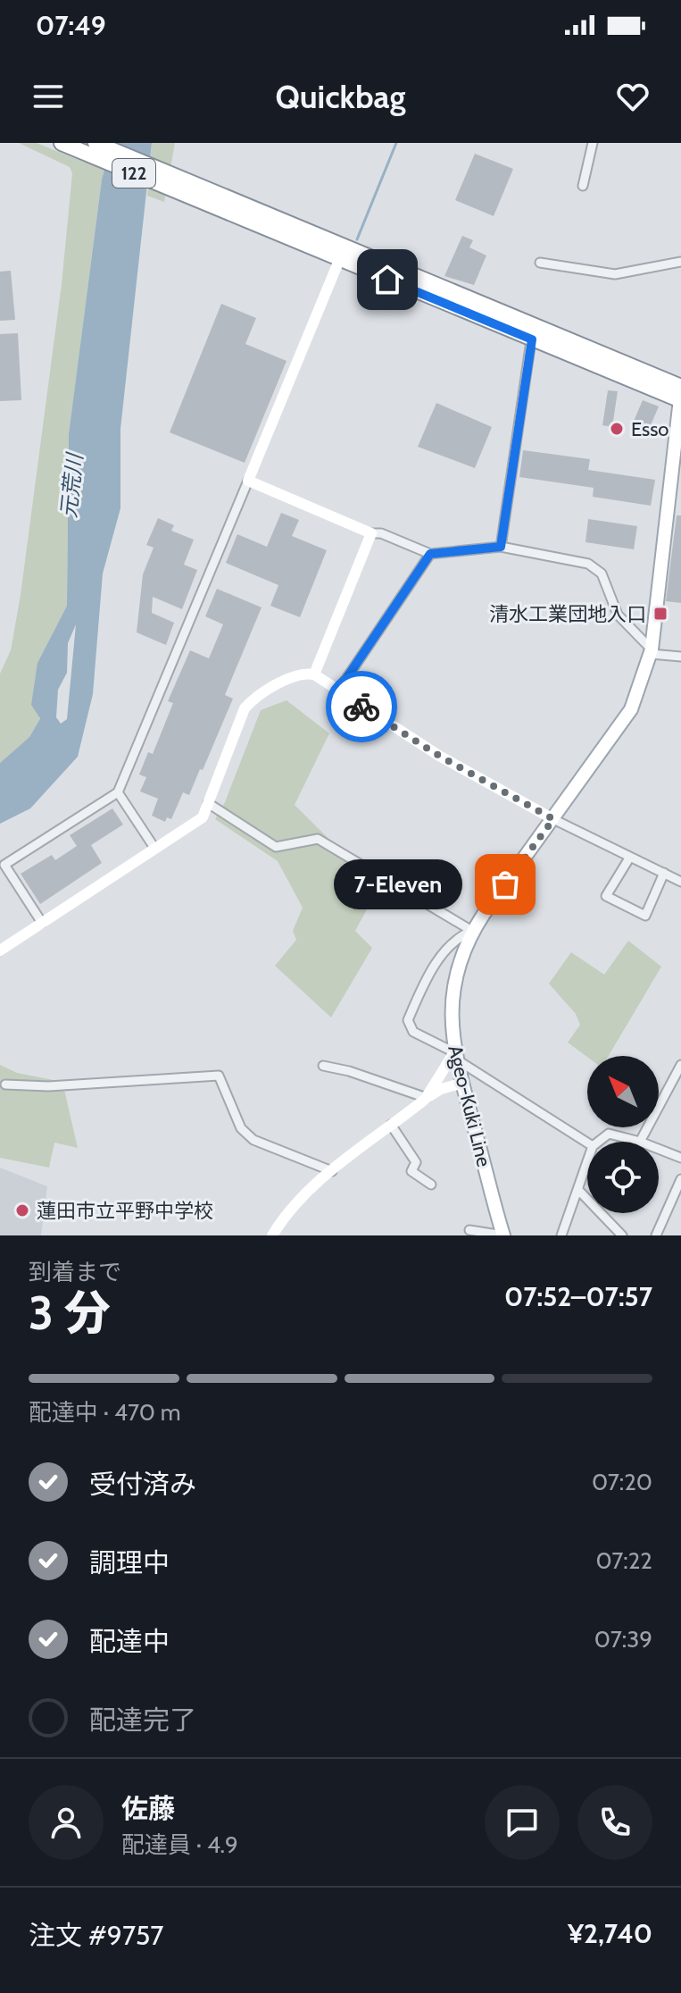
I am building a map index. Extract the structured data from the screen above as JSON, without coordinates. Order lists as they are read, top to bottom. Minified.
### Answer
{"streets":{"highway":["122"],"main road":["Ageo-Kuki Line"]},"crossings":[["122","Ageo-Kuki Line"]],"water":["元荒川"],"places":{"other":["Esso","7-Eleven","蓮田市立平野中学校"],"transit":["清水工業団地入口"]},"north":"top left","page":{"status":"07:49","header":"Quickbag","bubble":"7-Eleven","heading":["3 分","到着まで","07:52–07:57"],"panel":["佐藤","配達員 · 4.9","注文 #9757","¥2,740"],"bar":"配達中 · 470 m","list":[["受付済み","07:20"],["調理中","07:22"],["配達中","07:39"],"配達完了"]}}
